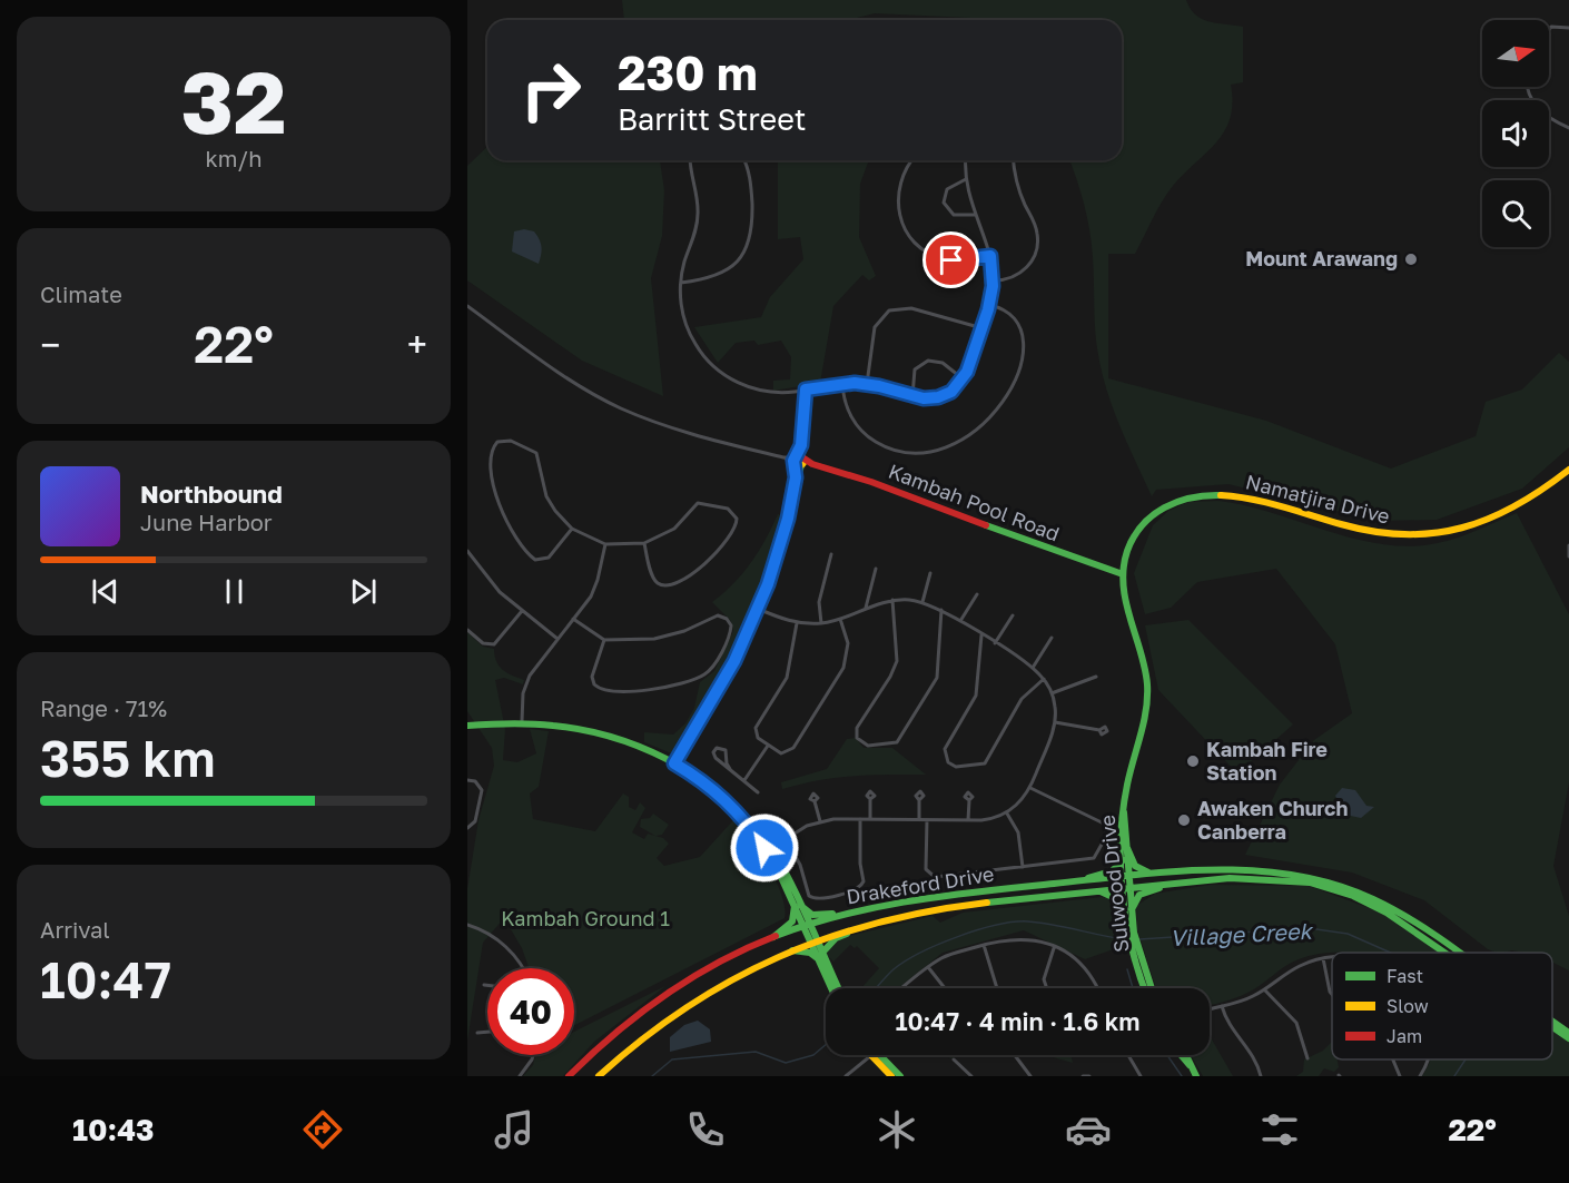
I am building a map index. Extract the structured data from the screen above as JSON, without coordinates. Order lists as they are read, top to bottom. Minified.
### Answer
{"streets":{"main road":["Namatjira Drive","Kambah Pool Road","Sulwood Drive","Drakeford Drive"]},"crossings":[["Namatjira Drive","Kambah Pool Road"],["Namatjira Drive","Sulwood Drive"],["Kambah Pool Road","Sulwood Drive"],["Sulwood Drive","Drakeford Drive"]],"water":["Village Creek"],"parks":["Kambah Ground 1"],"places":["Mount Arawang","Kambah Fire Station","Awaken Church Canberra"],"legend":["Fast","Slow","Jam"],"north":"right","page":{"tile":[["32","km/h"],"Climate",["Range · 71%","355 km"],["Arrival","10:47"]],"turn":["230 m","Barritt Street"],"heat":["−","22°","+"],"song":["Northbound","June Harbor"],"limit":"40","trip":"10:47 · 4 min · 1.6 km","tabs":["10:43","22°"]}}
